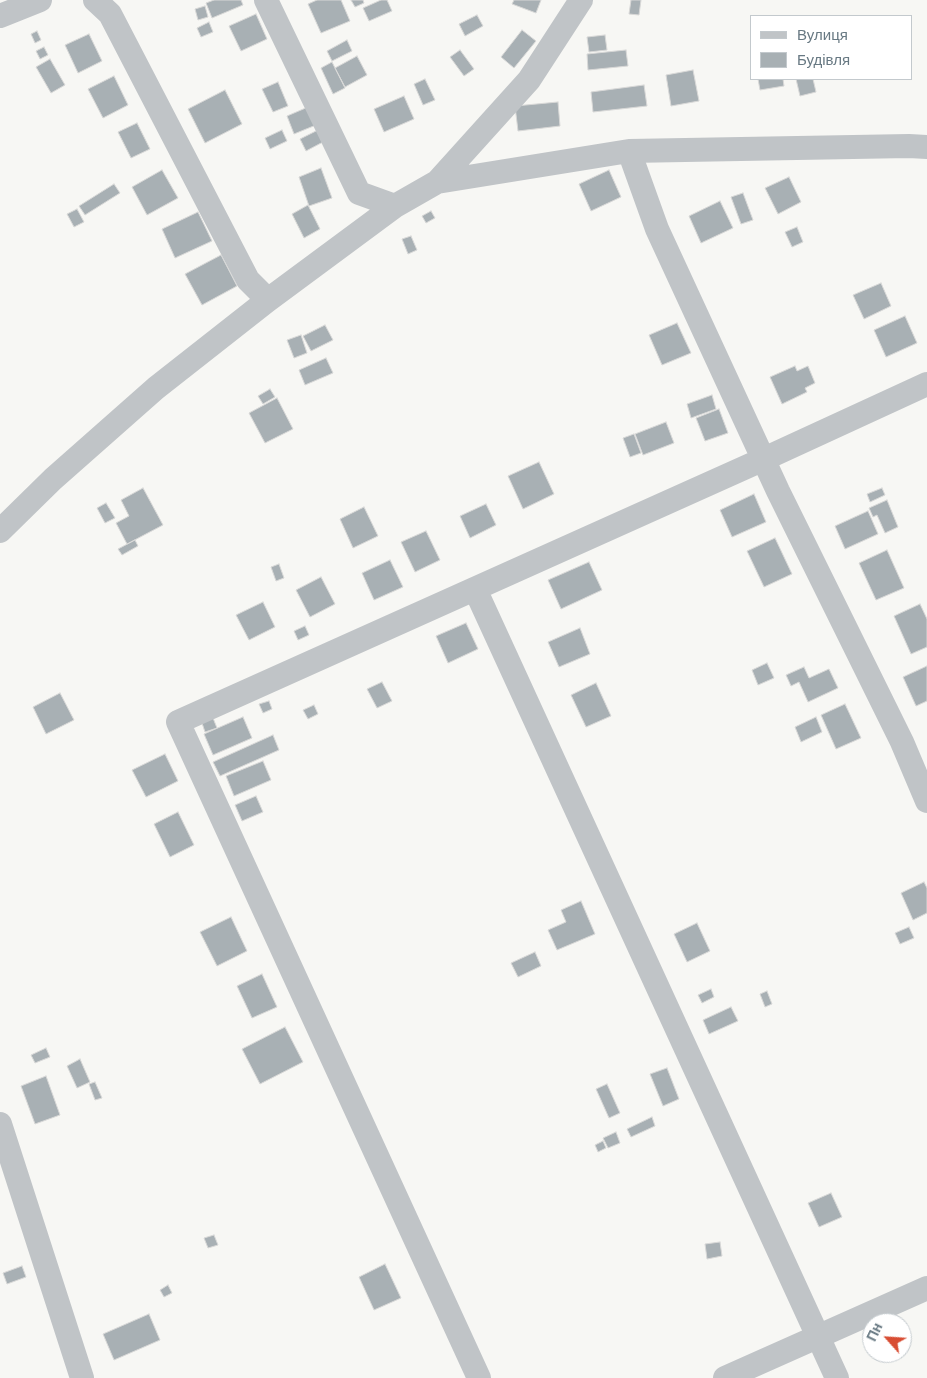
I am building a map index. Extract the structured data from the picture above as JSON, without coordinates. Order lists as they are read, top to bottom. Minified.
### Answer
{"legend":["Вулиця","Будівля"],"north":"top left"}
